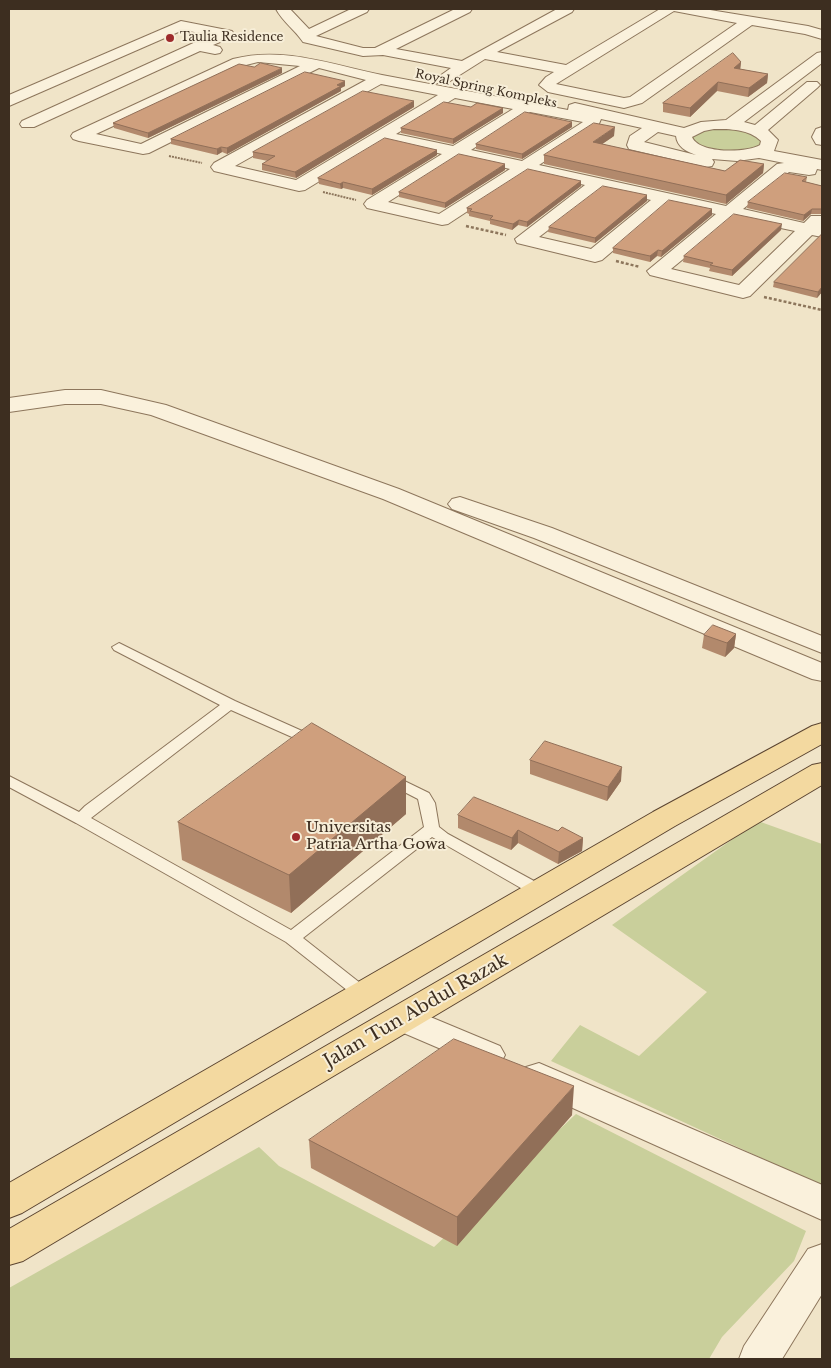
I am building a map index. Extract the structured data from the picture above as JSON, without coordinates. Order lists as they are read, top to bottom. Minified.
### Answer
{"streets":{"main road":["Jalan Tun Abdul Razak"],"street":["Royal Spring Kompleks"]},"places":["Taulia Residence","Universitas Patria Artha Gowa"]}
